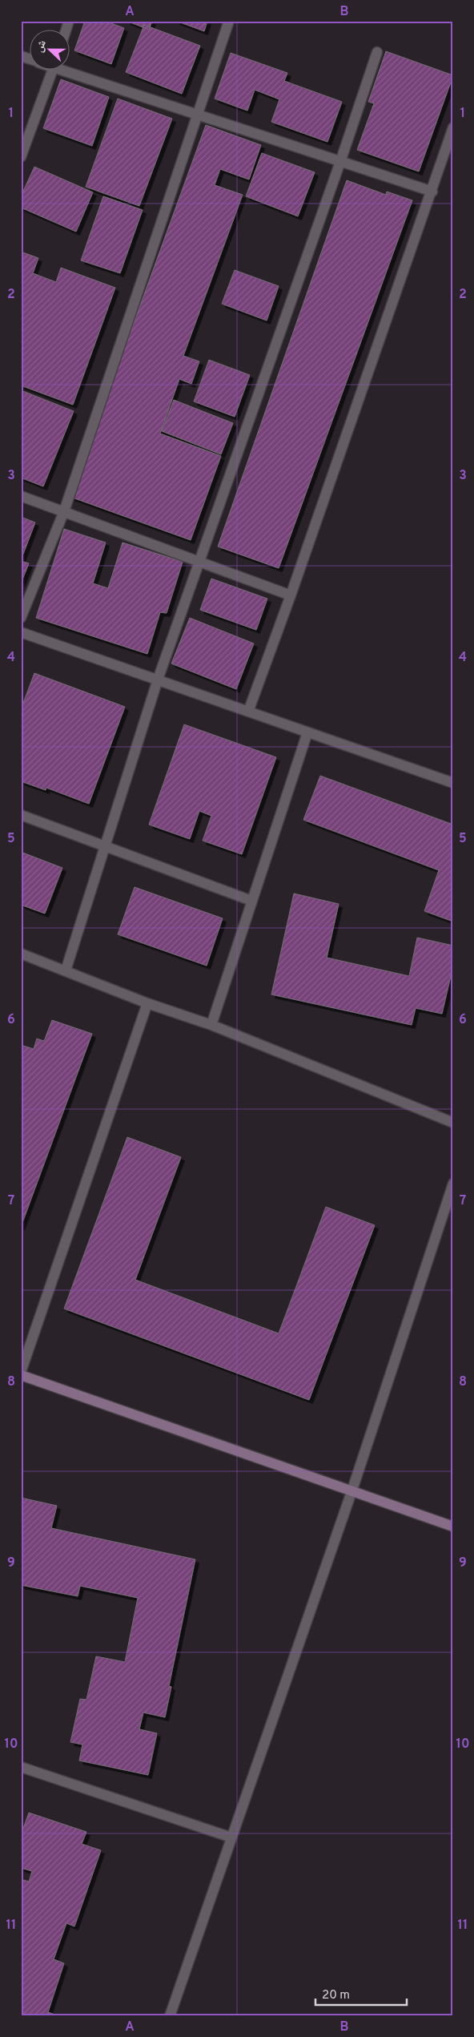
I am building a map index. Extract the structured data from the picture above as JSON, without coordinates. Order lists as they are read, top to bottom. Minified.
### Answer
{"scale_bar":"20 m","north":"left","grid":{"columns":["A","B"],"rows":["1","2","3","4","5","6","7","8","9","10","11"]}}
